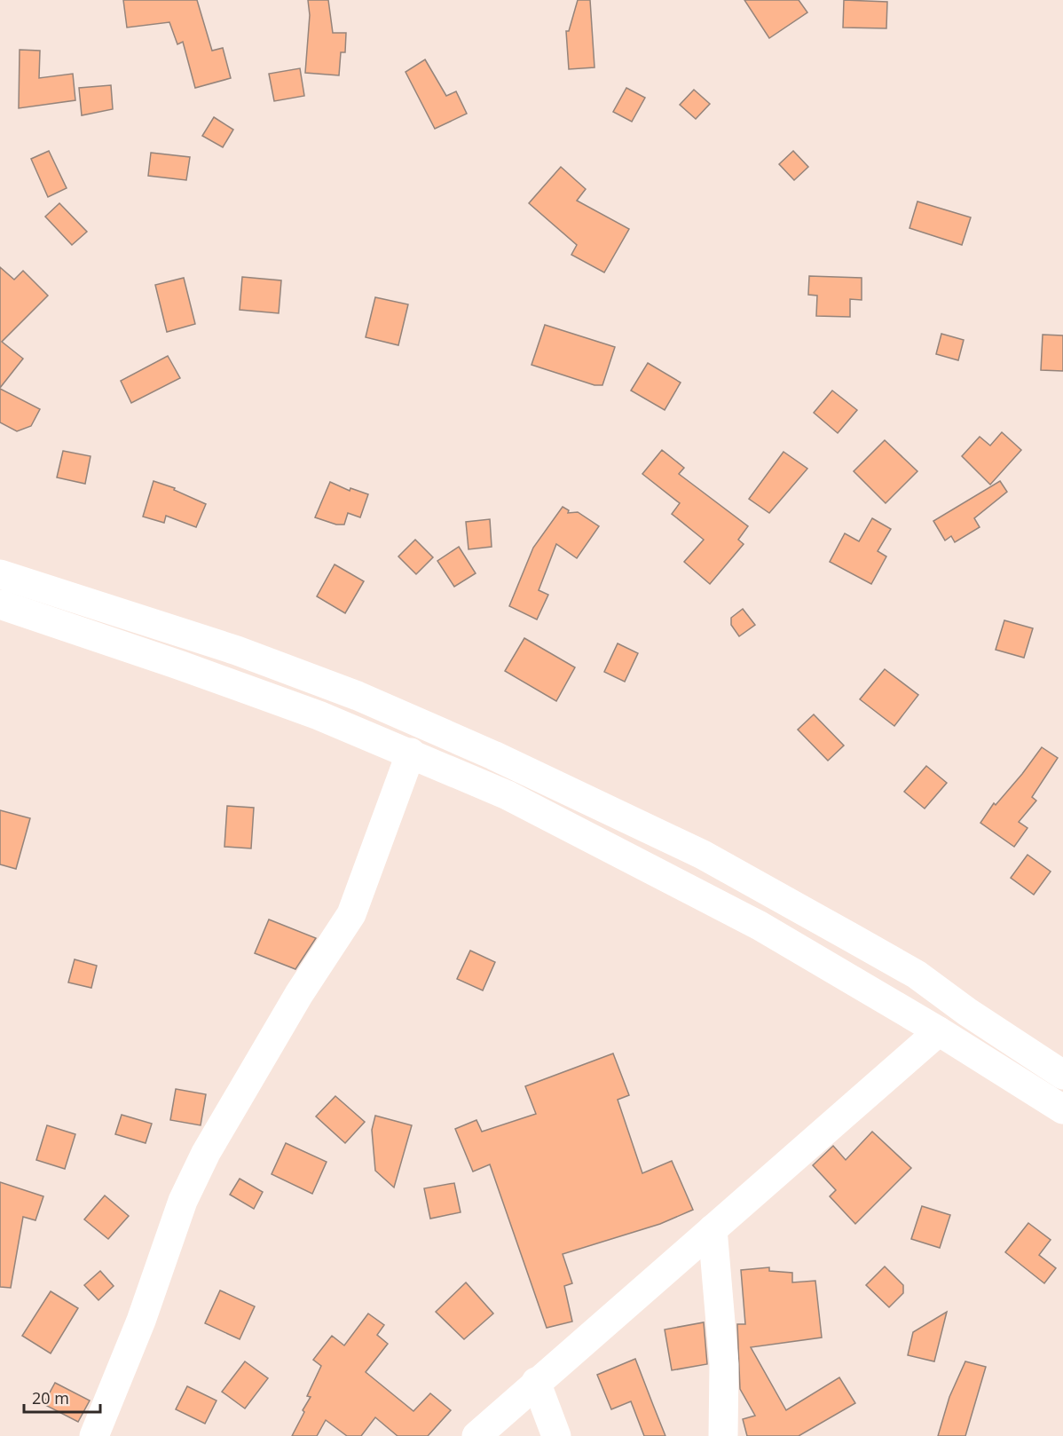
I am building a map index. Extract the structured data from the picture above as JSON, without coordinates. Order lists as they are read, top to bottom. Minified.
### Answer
{"scale_bar":"20 m"}
